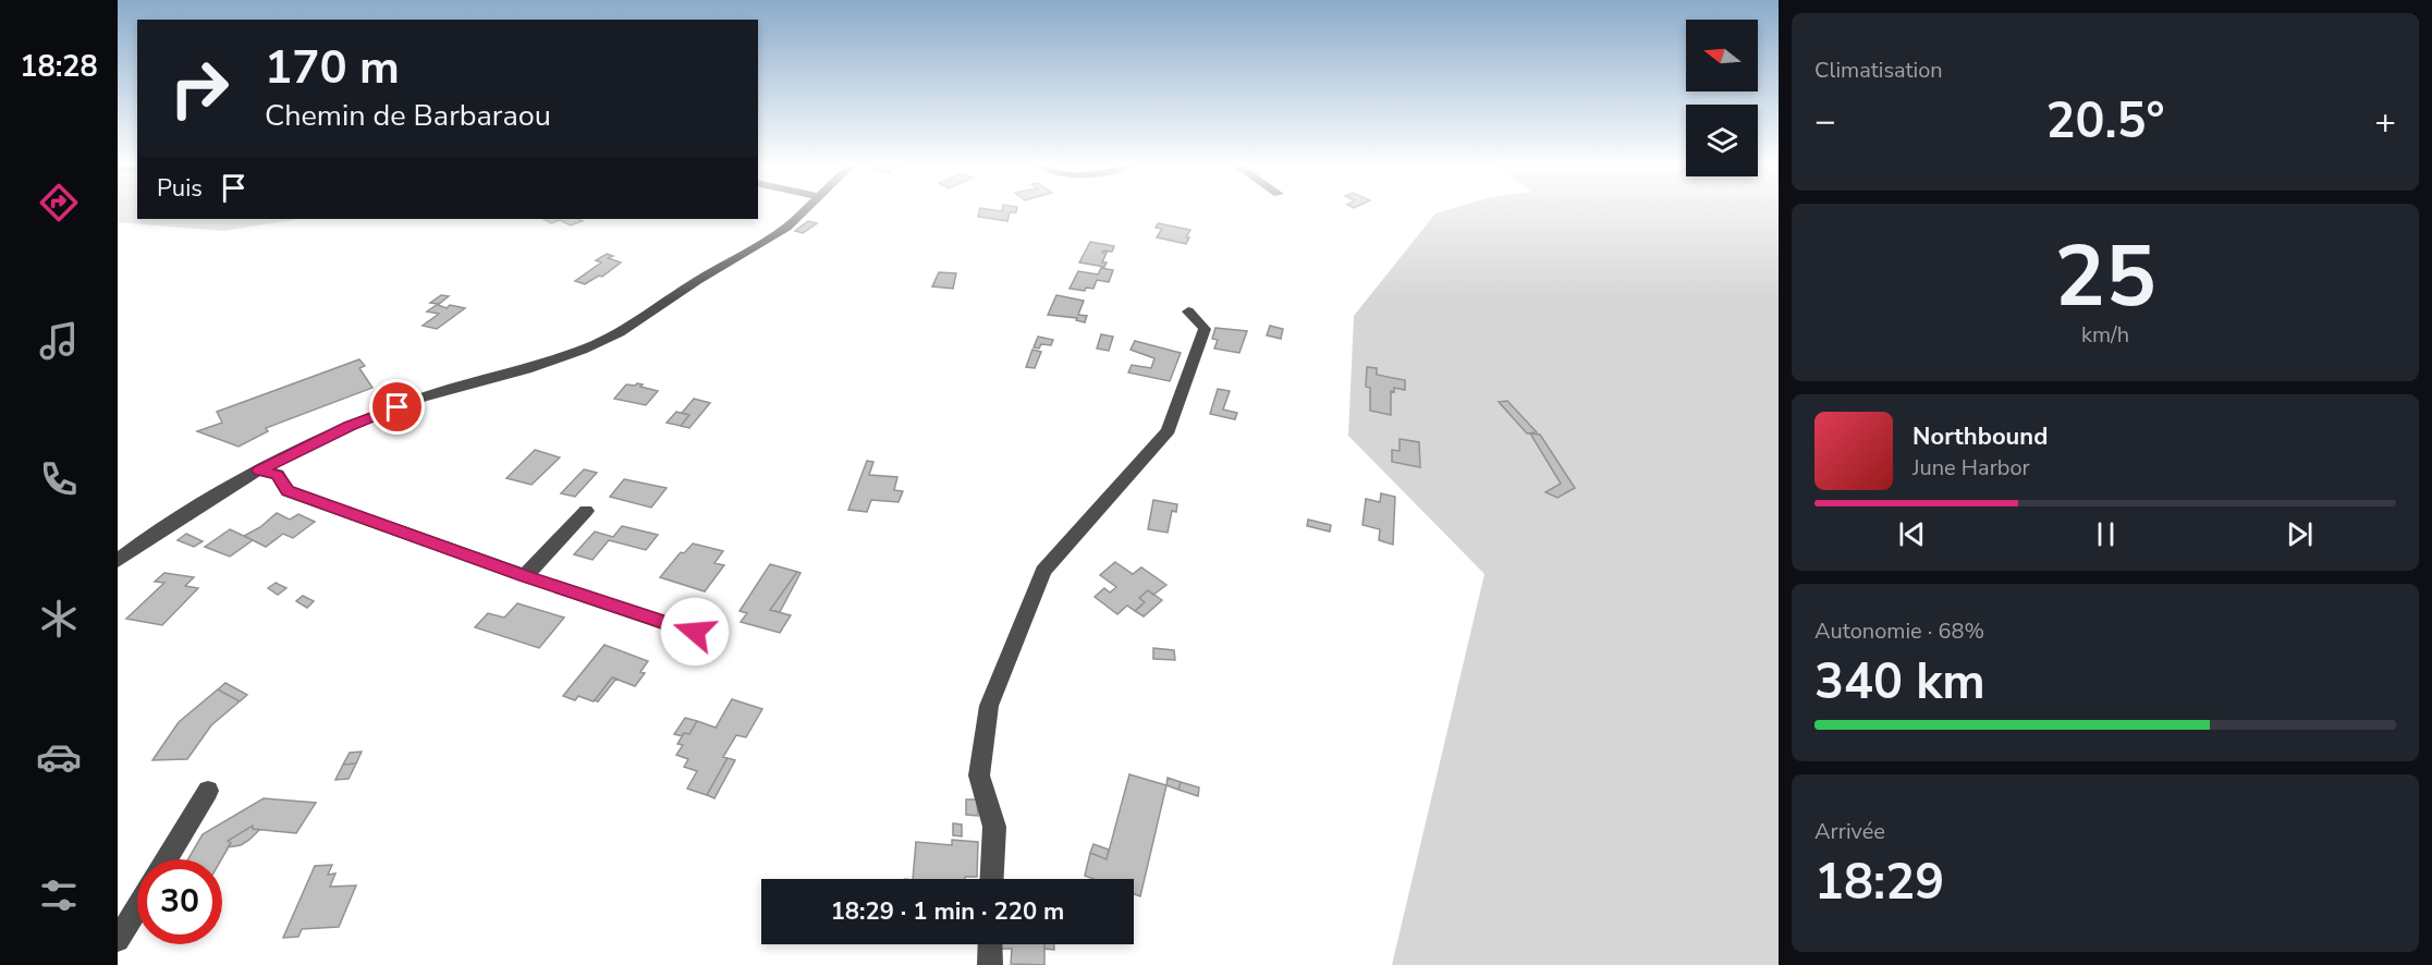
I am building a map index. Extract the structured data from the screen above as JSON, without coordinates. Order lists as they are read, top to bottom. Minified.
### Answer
{"north":"left","page":{"tabs":"18:28","tile":["Climatisation",["25","km/h"],["Autonomie · 68%","340 km"],["Arrivée","18:29"]],"turn":["170 m","Chemin de Barbaraou"],"heat":["−","20.5°","+"],"then":"Puis","song":["Northbound","June Harbor"],"limit":"30","trip":"18:29 · 1 min · 220 m"}}
